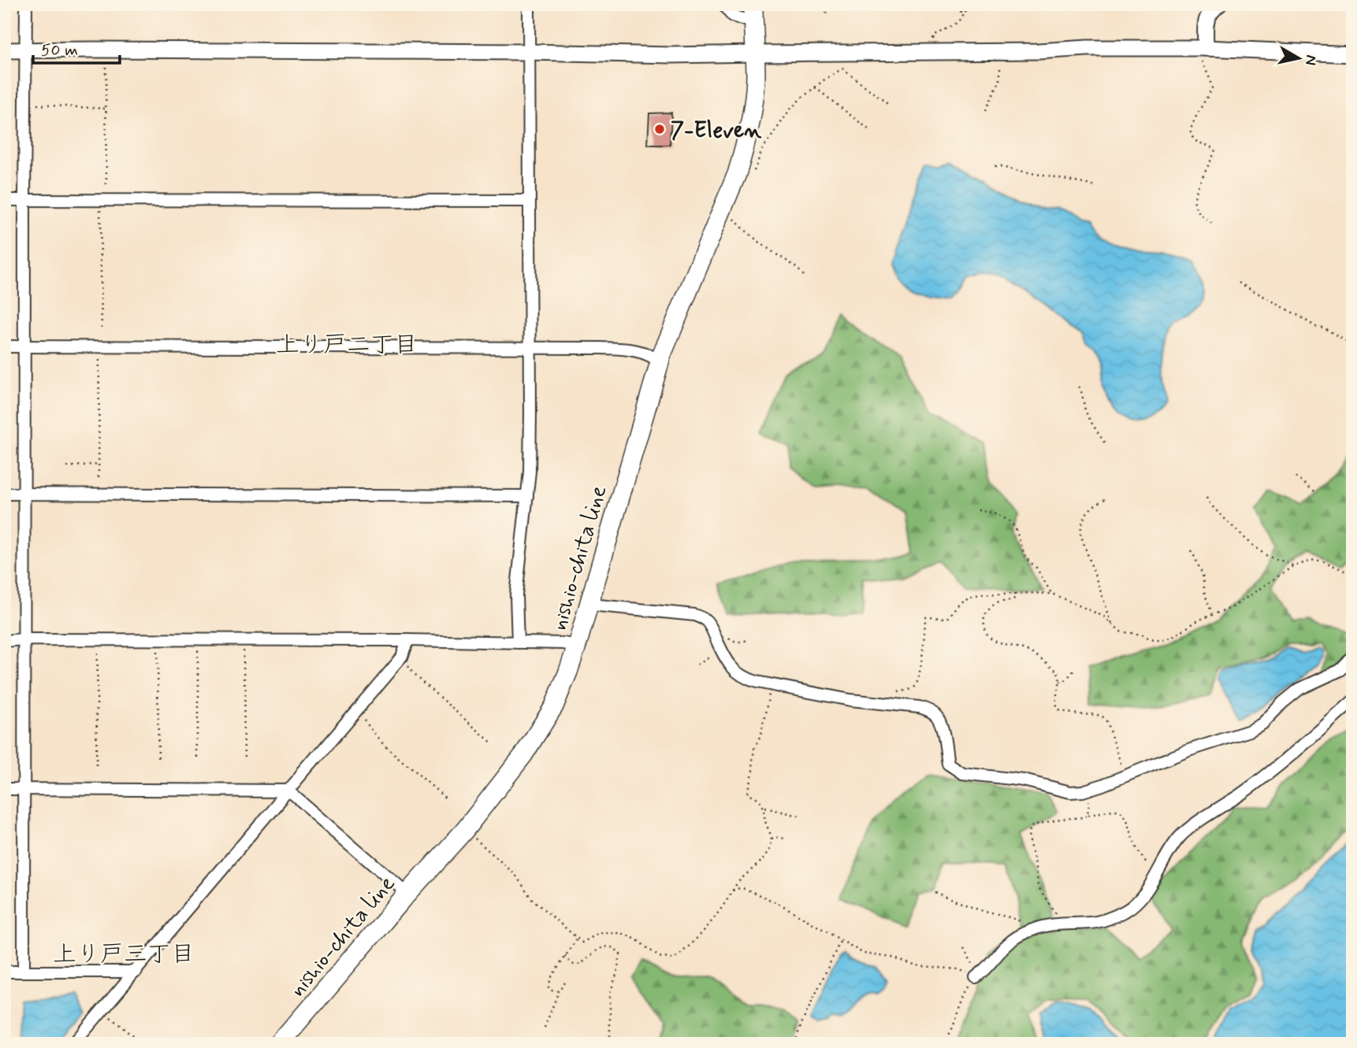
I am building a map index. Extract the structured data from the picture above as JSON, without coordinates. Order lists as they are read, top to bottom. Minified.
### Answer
{"streets":{"main road":["nishio-chita line"]},"districts":["上り戸二丁目","上り戸三丁目"],"places":["7-Eleven"],"scale_bar":"50 m","north":"right"}
